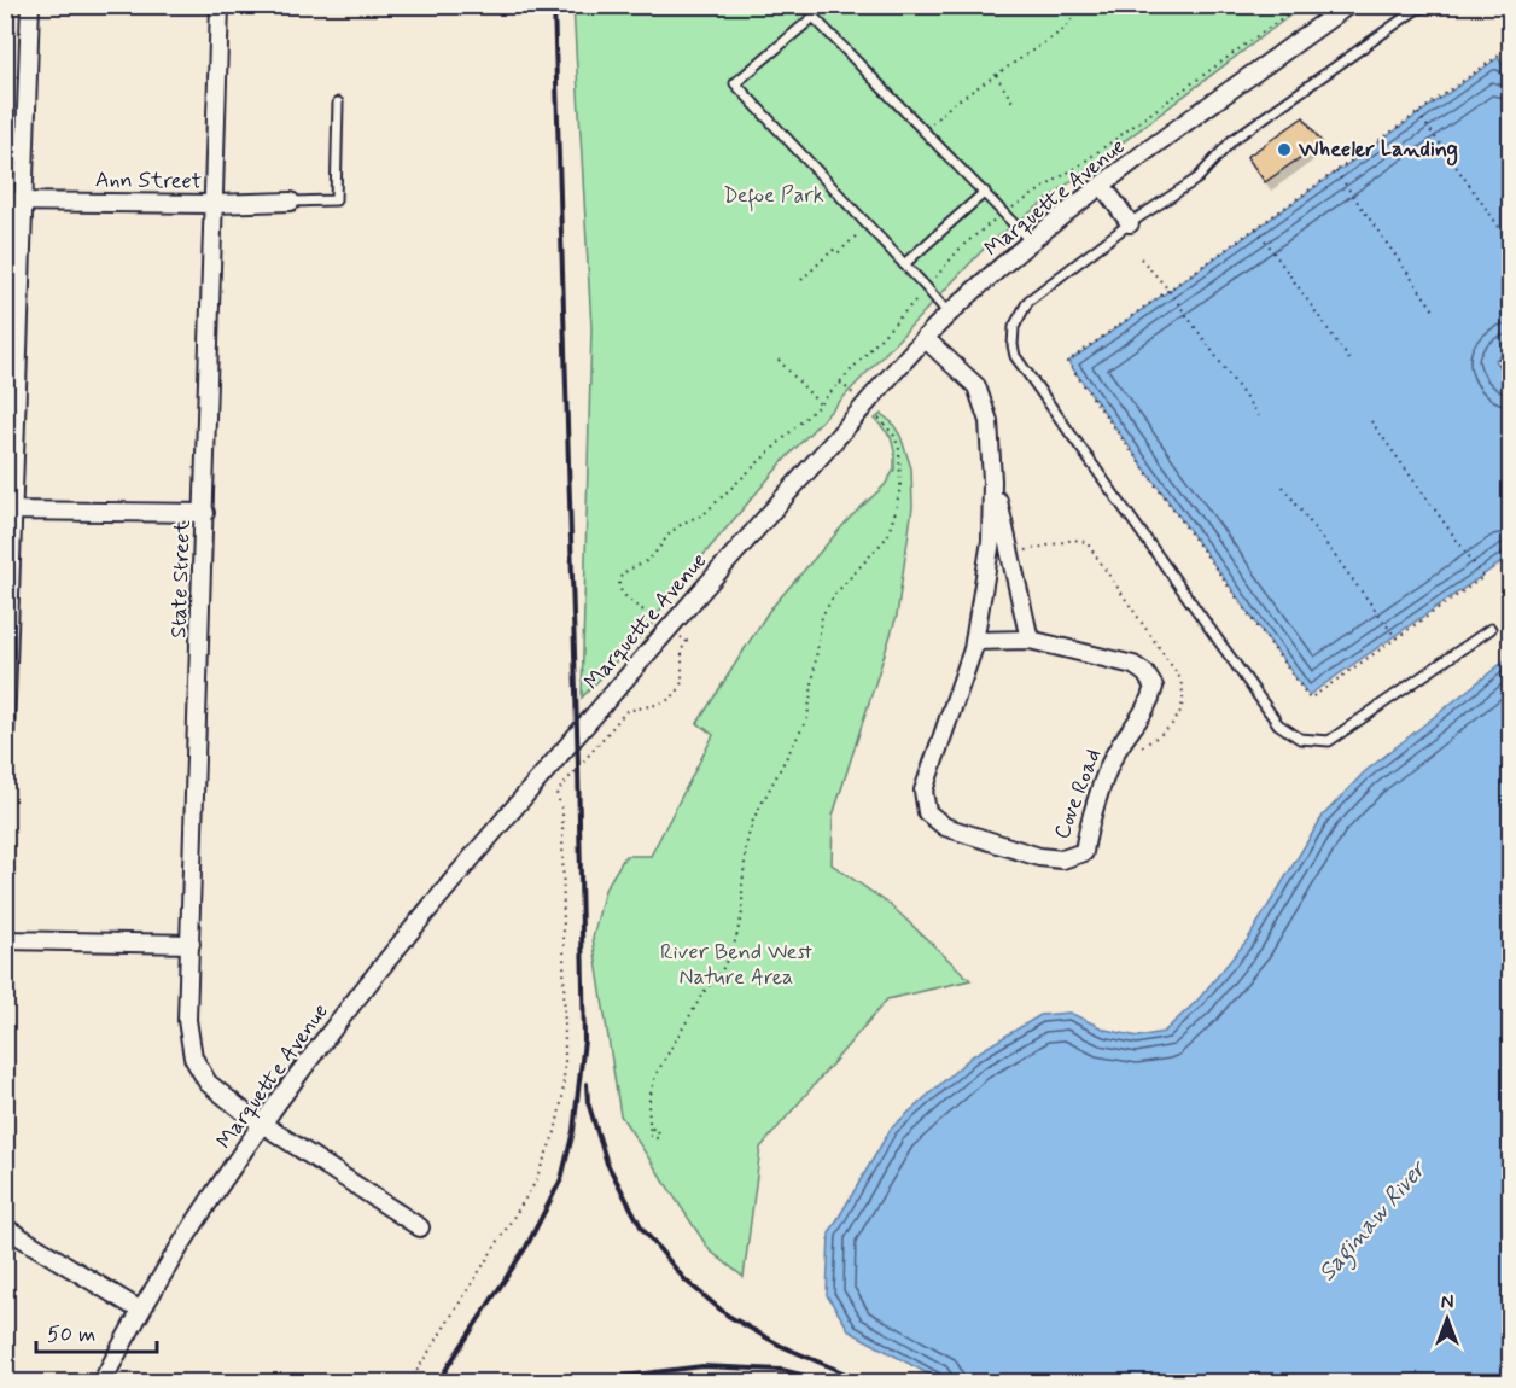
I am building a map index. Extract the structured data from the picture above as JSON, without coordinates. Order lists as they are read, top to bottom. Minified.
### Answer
{"streets":{"street":["Ann Street","Marquette Avenue","State Street","Cove Road"]},"crossings":[["Ann Street","State Street"],["Marquette Avenue","State Street"],["Marquette Avenue","Cove Road"]],"water":["Saginaw River"],"parks":["Defoe Park","River Bend West Nature Area"],"places":["Wheeler Landing"],"scale_bar":"50 m","north":"top"}
